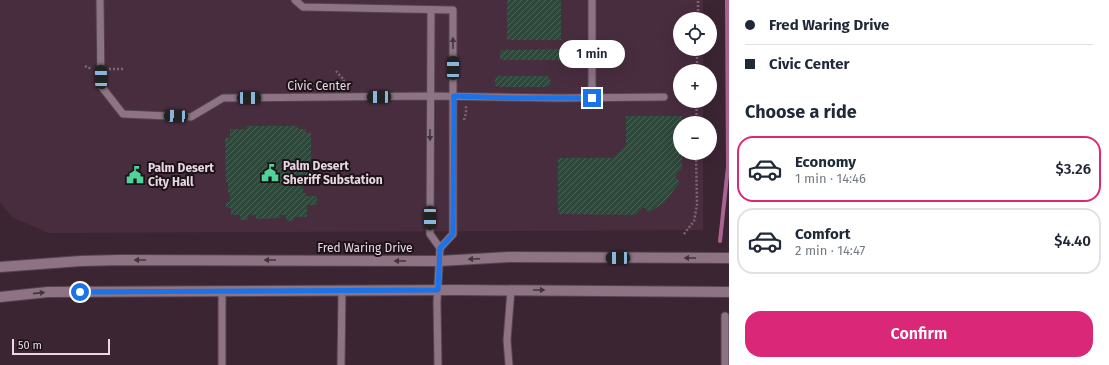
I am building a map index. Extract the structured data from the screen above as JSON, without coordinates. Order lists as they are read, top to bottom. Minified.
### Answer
{"streets":{"main road":["Fred Waring Drive"],"lane":["Civic Center"]},"places":{"public building":["Palm Desert Sheriff Substation","Palm Desert City Hall"]},"scale_bar":"50 m","page":{"banner":["Fred Waring Drive","Civic Center"],"map_buttons":["+","−"],"bubble":"1 min","heading":"Choose a ride","list":[{"name":"Economy","note":"1 min · 14:46","value":"$3.26"},{"name":"Comfort","note":"2 min · 14:47","value":"$4.40"}],"buttons":"Confirm","scale":"50 m"}}
